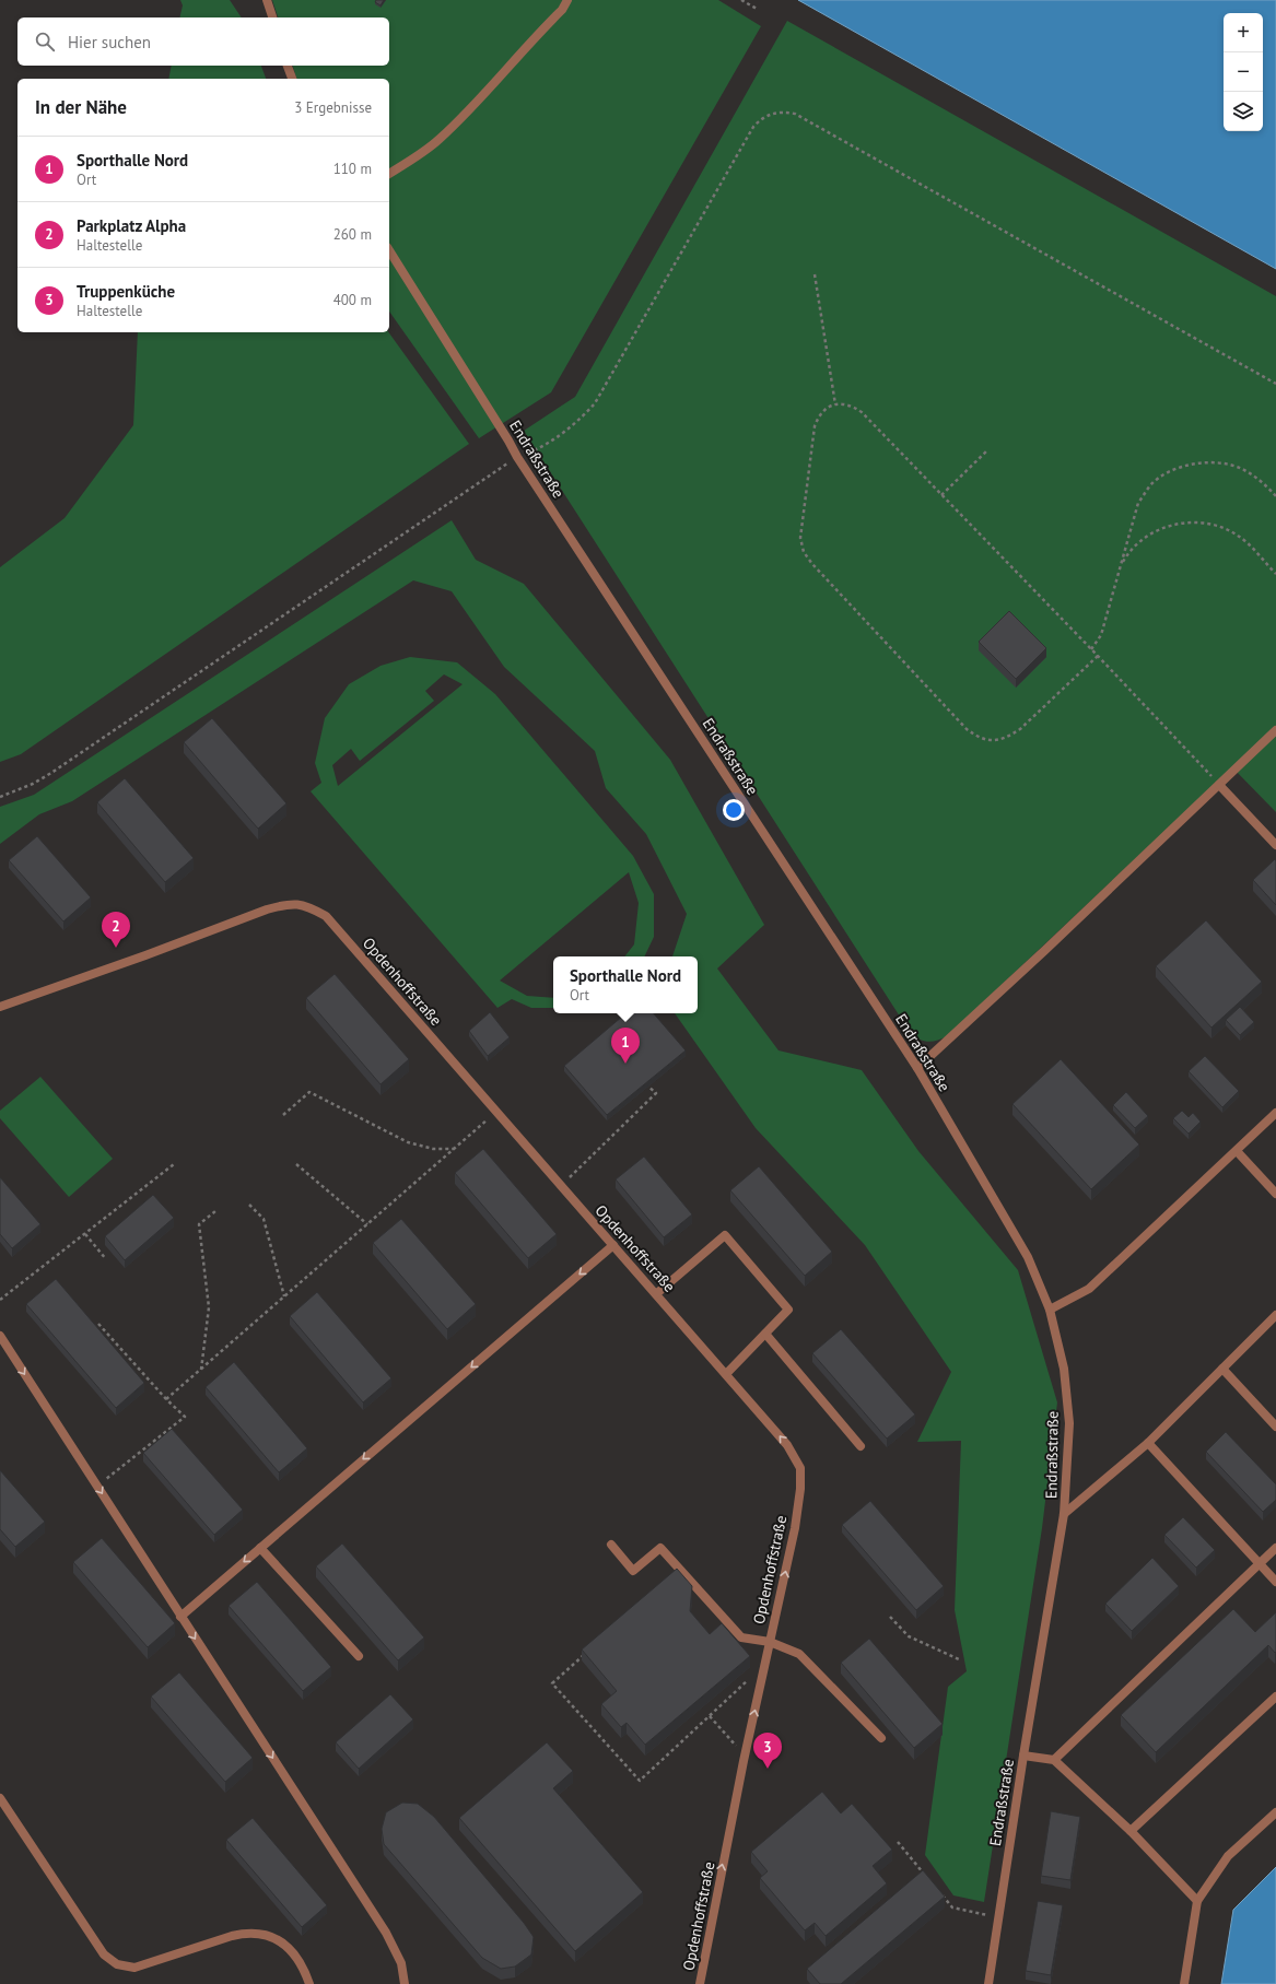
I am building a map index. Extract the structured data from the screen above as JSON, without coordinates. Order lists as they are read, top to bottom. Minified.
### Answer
{"streets":{"street":["Endraßstraße","Opdenhoffstraße"]},"one_way":["Opdenhoffstraße"],"page":{"map_buttons":["+","−"],"search":"Hier suchen","heading":["In der Nähe","3 Ergebnisse"],"list":[{"mark":"1","name":"Sporthalle Nord","note":"Ort","value":"110 m"},{"mark":"2","name":"Parkplatz Alpha","note":"Haltestelle","value":"260 m"},{"mark":"3","name":"Truppenküche","note":"Haltestelle","value":"400 m"}],"pins":["2","1","3"],"popup":["Sporthalle Nord","Ort"]}}
